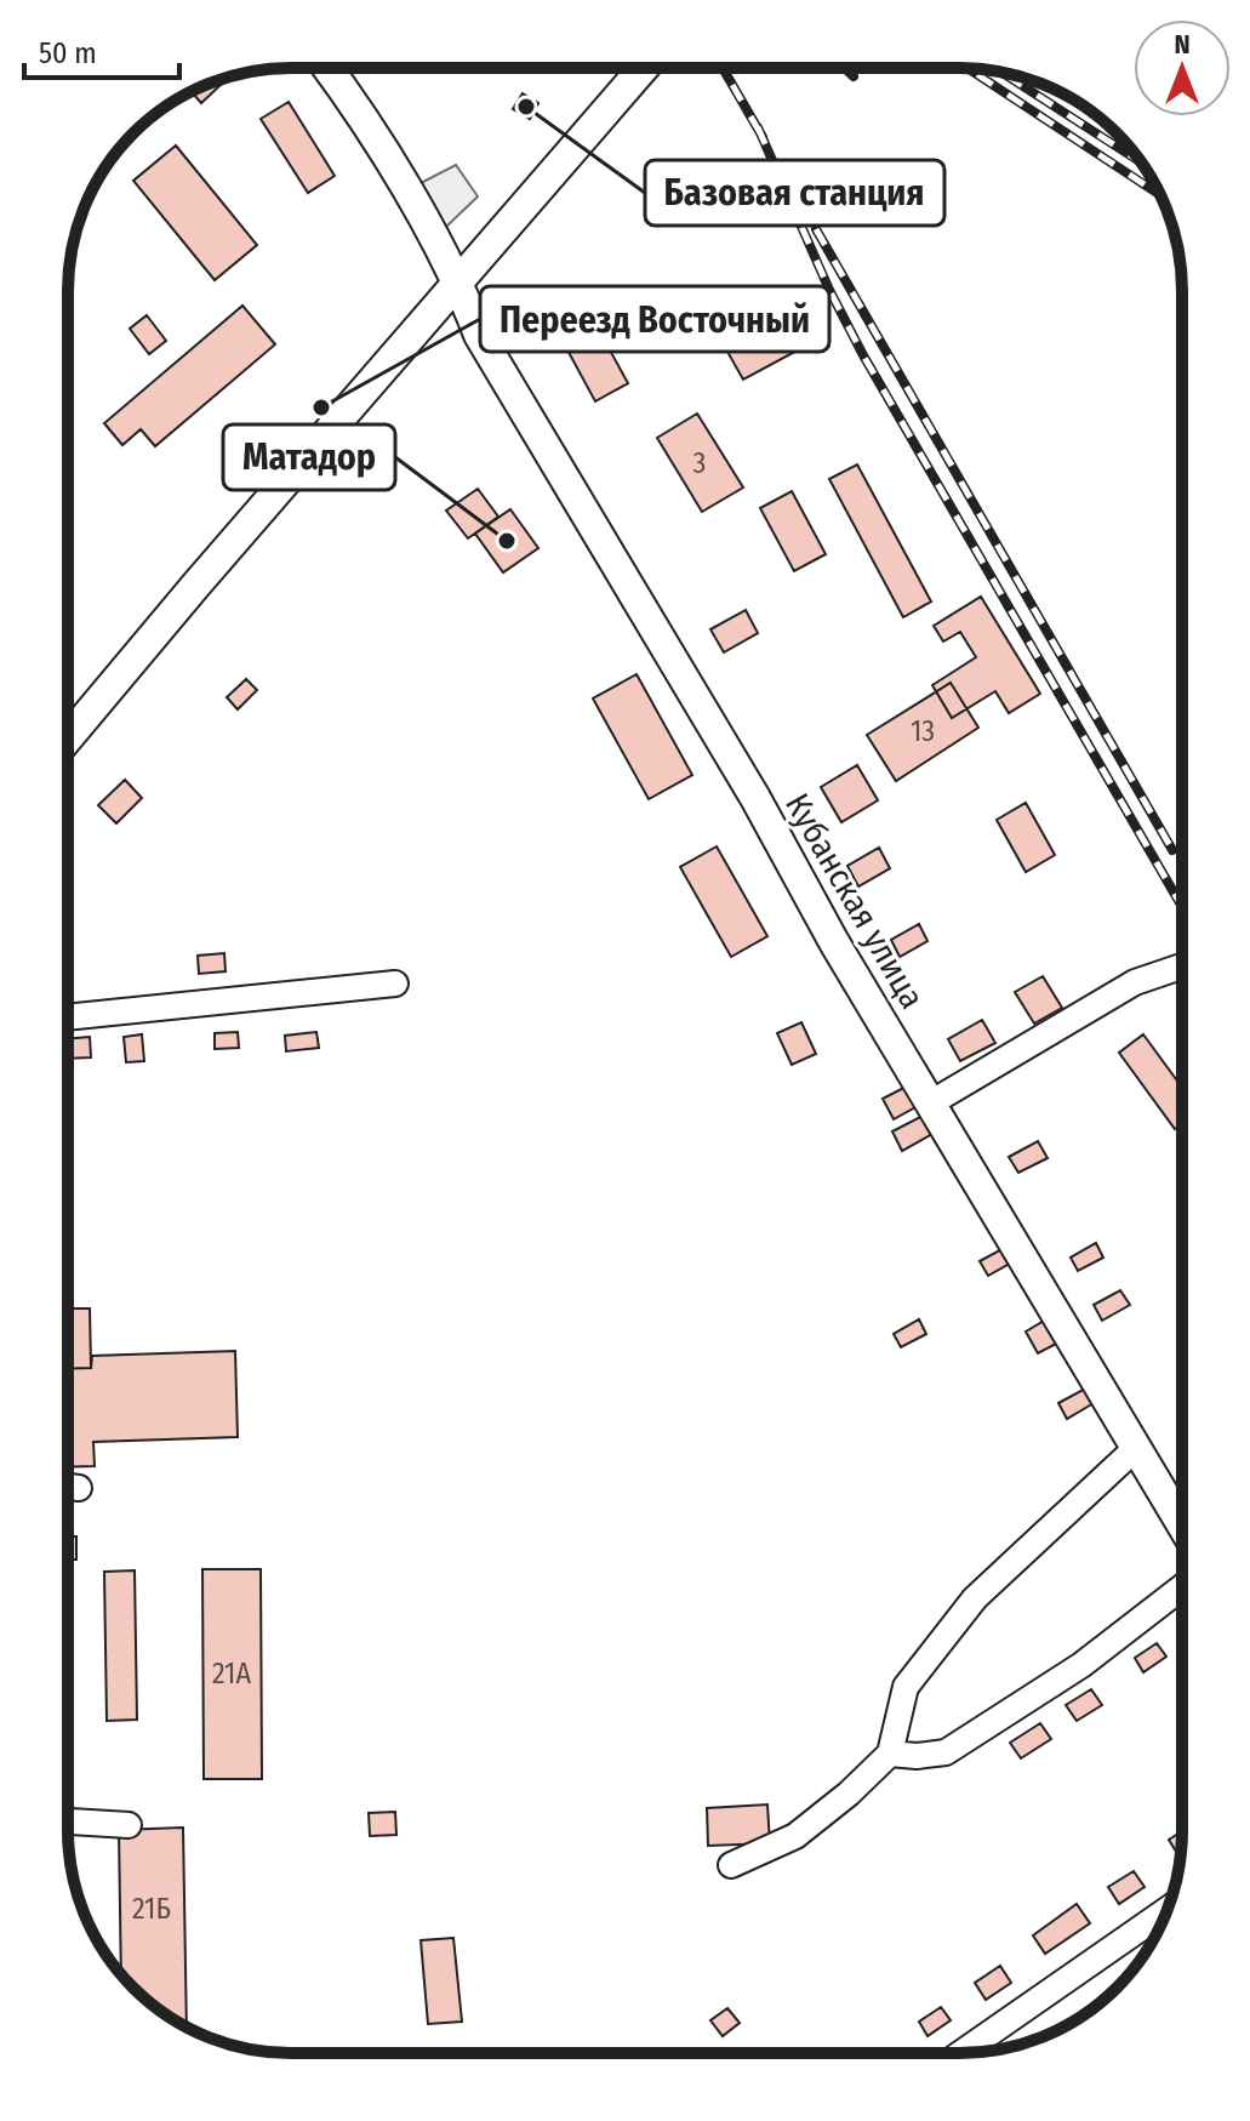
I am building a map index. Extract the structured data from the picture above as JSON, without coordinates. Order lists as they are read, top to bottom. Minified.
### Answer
{"streets":{"main road":["Кубанская улица"]},"places":["Базовая станция","Переезд Восточный","Матадор"],"house_numbers":["3","13","21А","21Б"],"scale_bar":"50 m","north":"top"}
